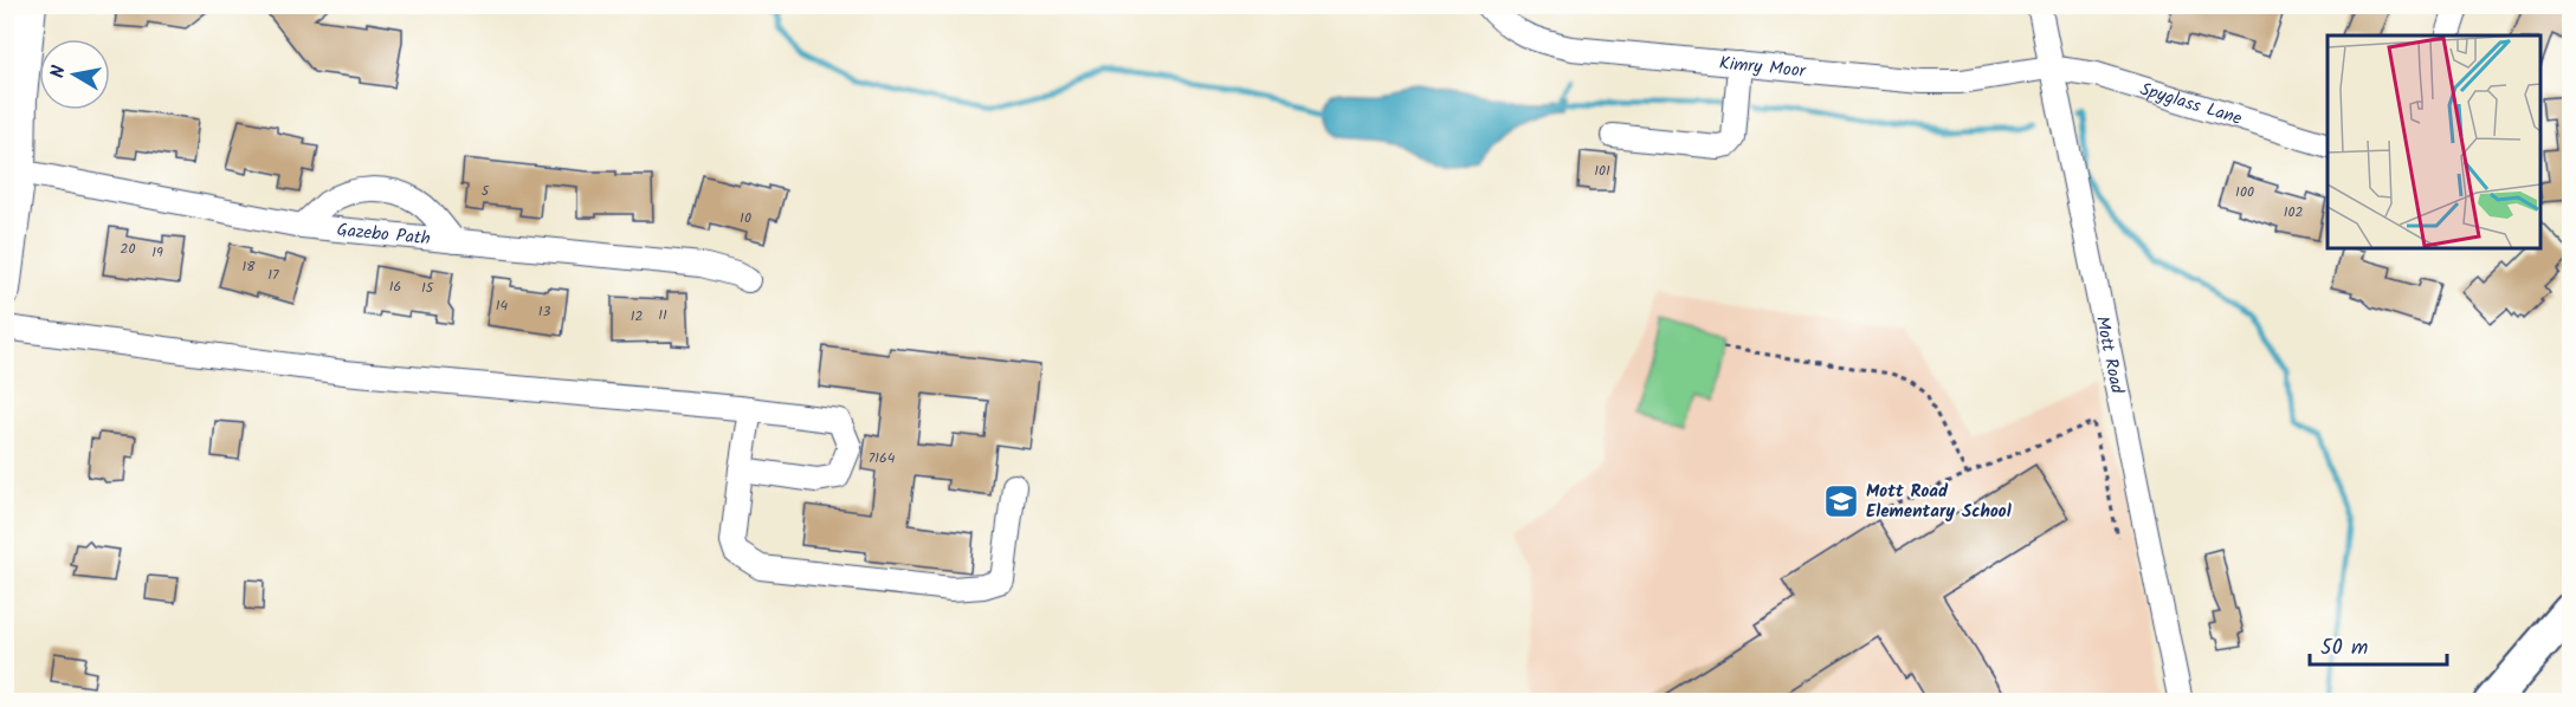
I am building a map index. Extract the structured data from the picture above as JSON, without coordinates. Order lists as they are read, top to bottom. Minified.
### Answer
{"streets":{"street":["Kimry Moor","Spyglass Lane","Gazebo Path","Mott Road"]},"crossings":[["Kimry Moor","Spyglass Lane"],["Kimry Moor","Mott Road"],["Spyglass Lane","Mott Road"]],"places":{"school or university":["Mott Road Elementary School"]},"house_numbers":["101","5","100","102","10","20","19","18","17","16","15","14","13","11","12","7164"],"scale_bar":"50 m","north":"left"}
